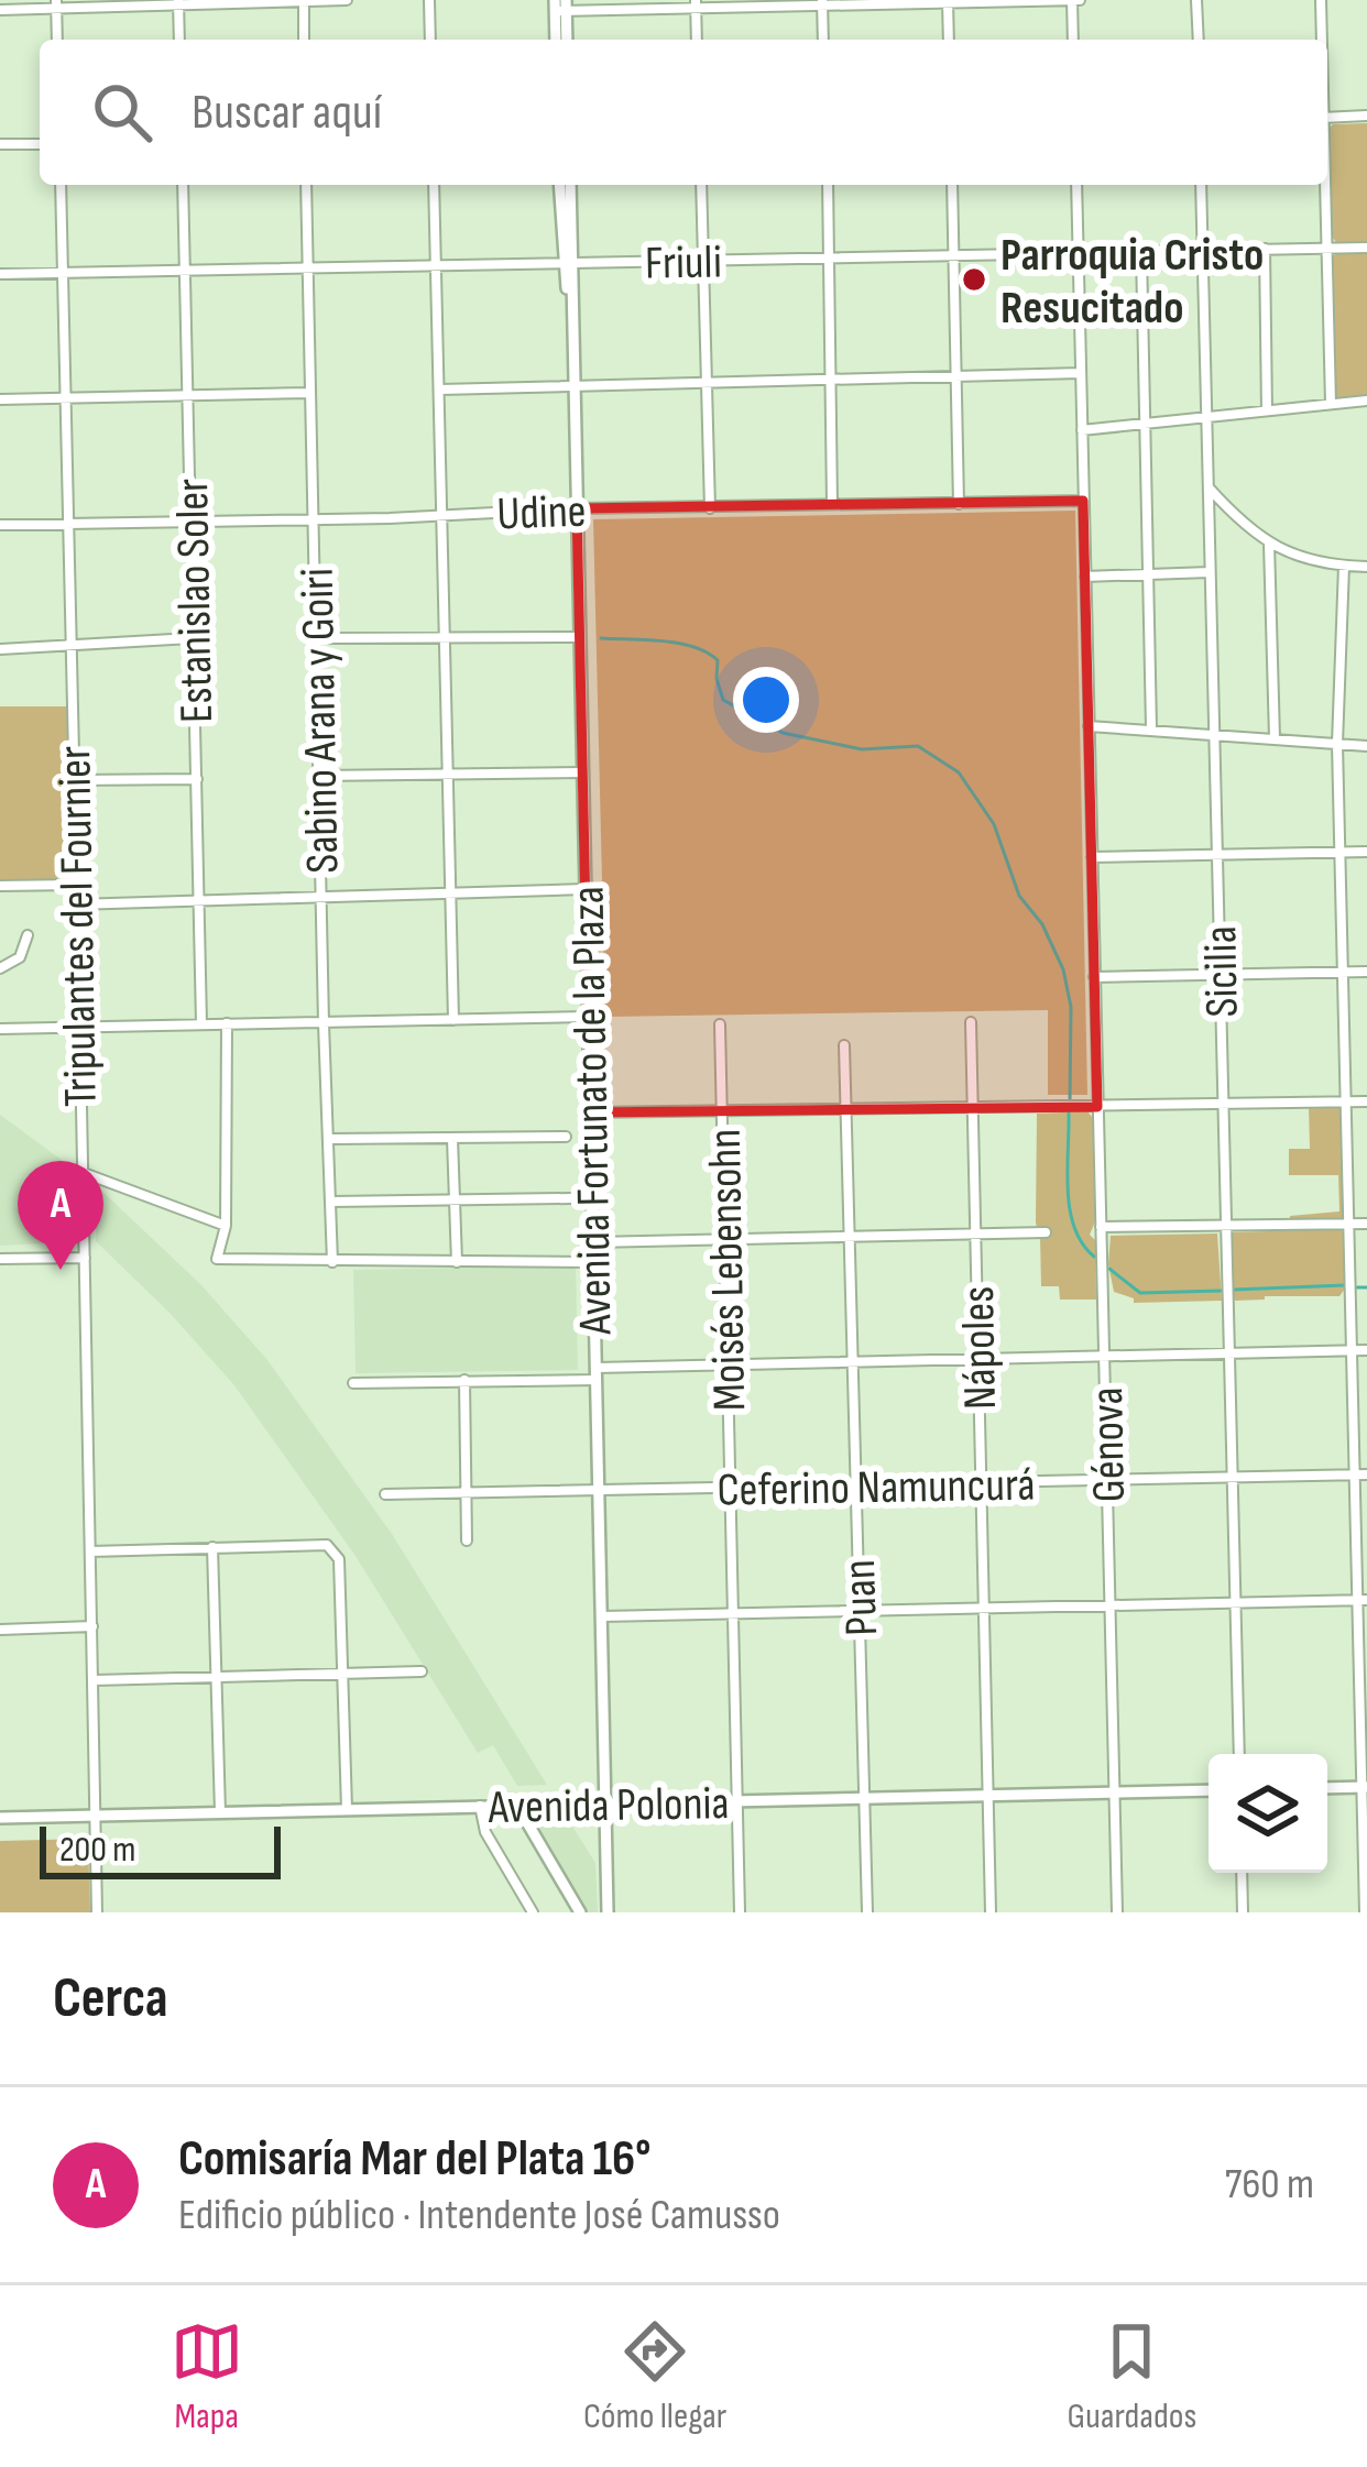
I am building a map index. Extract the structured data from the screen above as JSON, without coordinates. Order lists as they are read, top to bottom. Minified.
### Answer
{"streets":{"main road":["Avenida Fortunato de la Plaza","Avenida Polonia"],"street":["Friuli","Udine","Estanislao Soler","Sabino Arana y Goiri","Tripulantes del Fournier","Sicilia","Moisés Lebensohn","Nápoles","Génova","Ceferino Namuncurá","Puan"]},"crossings":[["Friuli","Estanislao Soler"],["Friuli","Sabino Arana y Goiri"],["Friuli","Tripulantes del Fournier"],["Friuli","Sicilia"],["Friuli","Avenida Fortunato de la Plaza"],["Udine","Estanislao Soler"],["Udine","Sabino Arana y Goiri"],["Udine","Tripulantes del Fournier"],["Udine","Avenida Fortunato de la Plaza"],["Tripulantes del Fournier","Avenida Polonia"],["Sicilia","Ceferino Namuncurá"],["Avenida Fortunato de la Plaza","Ceferino Namuncurá"],["Avenida Fortunato de la Plaza","Avenida Polonia"],["Moisés Lebensohn","Ceferino Namuncurá"],["Moisés Lebensohn","Avenida Polonia"],["Nápoles","Ceferino Namuncurá"],["Nápoles","Avenida Polonia"],["Génova","Ceferino Namuncurá"],["Génova","Avenida Polonia"],["Ceferino Namuncurá","Puan"],["Puan","Avenida Polonia"]],"places":["Parroquia Cristo Resucitado"],"scale_bar":"200 m","page":{"search":"Buscar aquí","pins":"A","scale":"200 m","heading":"Cerca","list":[{"mark":"A","name":"Comisaría Mar del Plata 16°","note":"Edificio público · Intendente José Camusso","value":"760 m"}],"nav":["Mapa","Cómo llegar","Guardados"]}}
